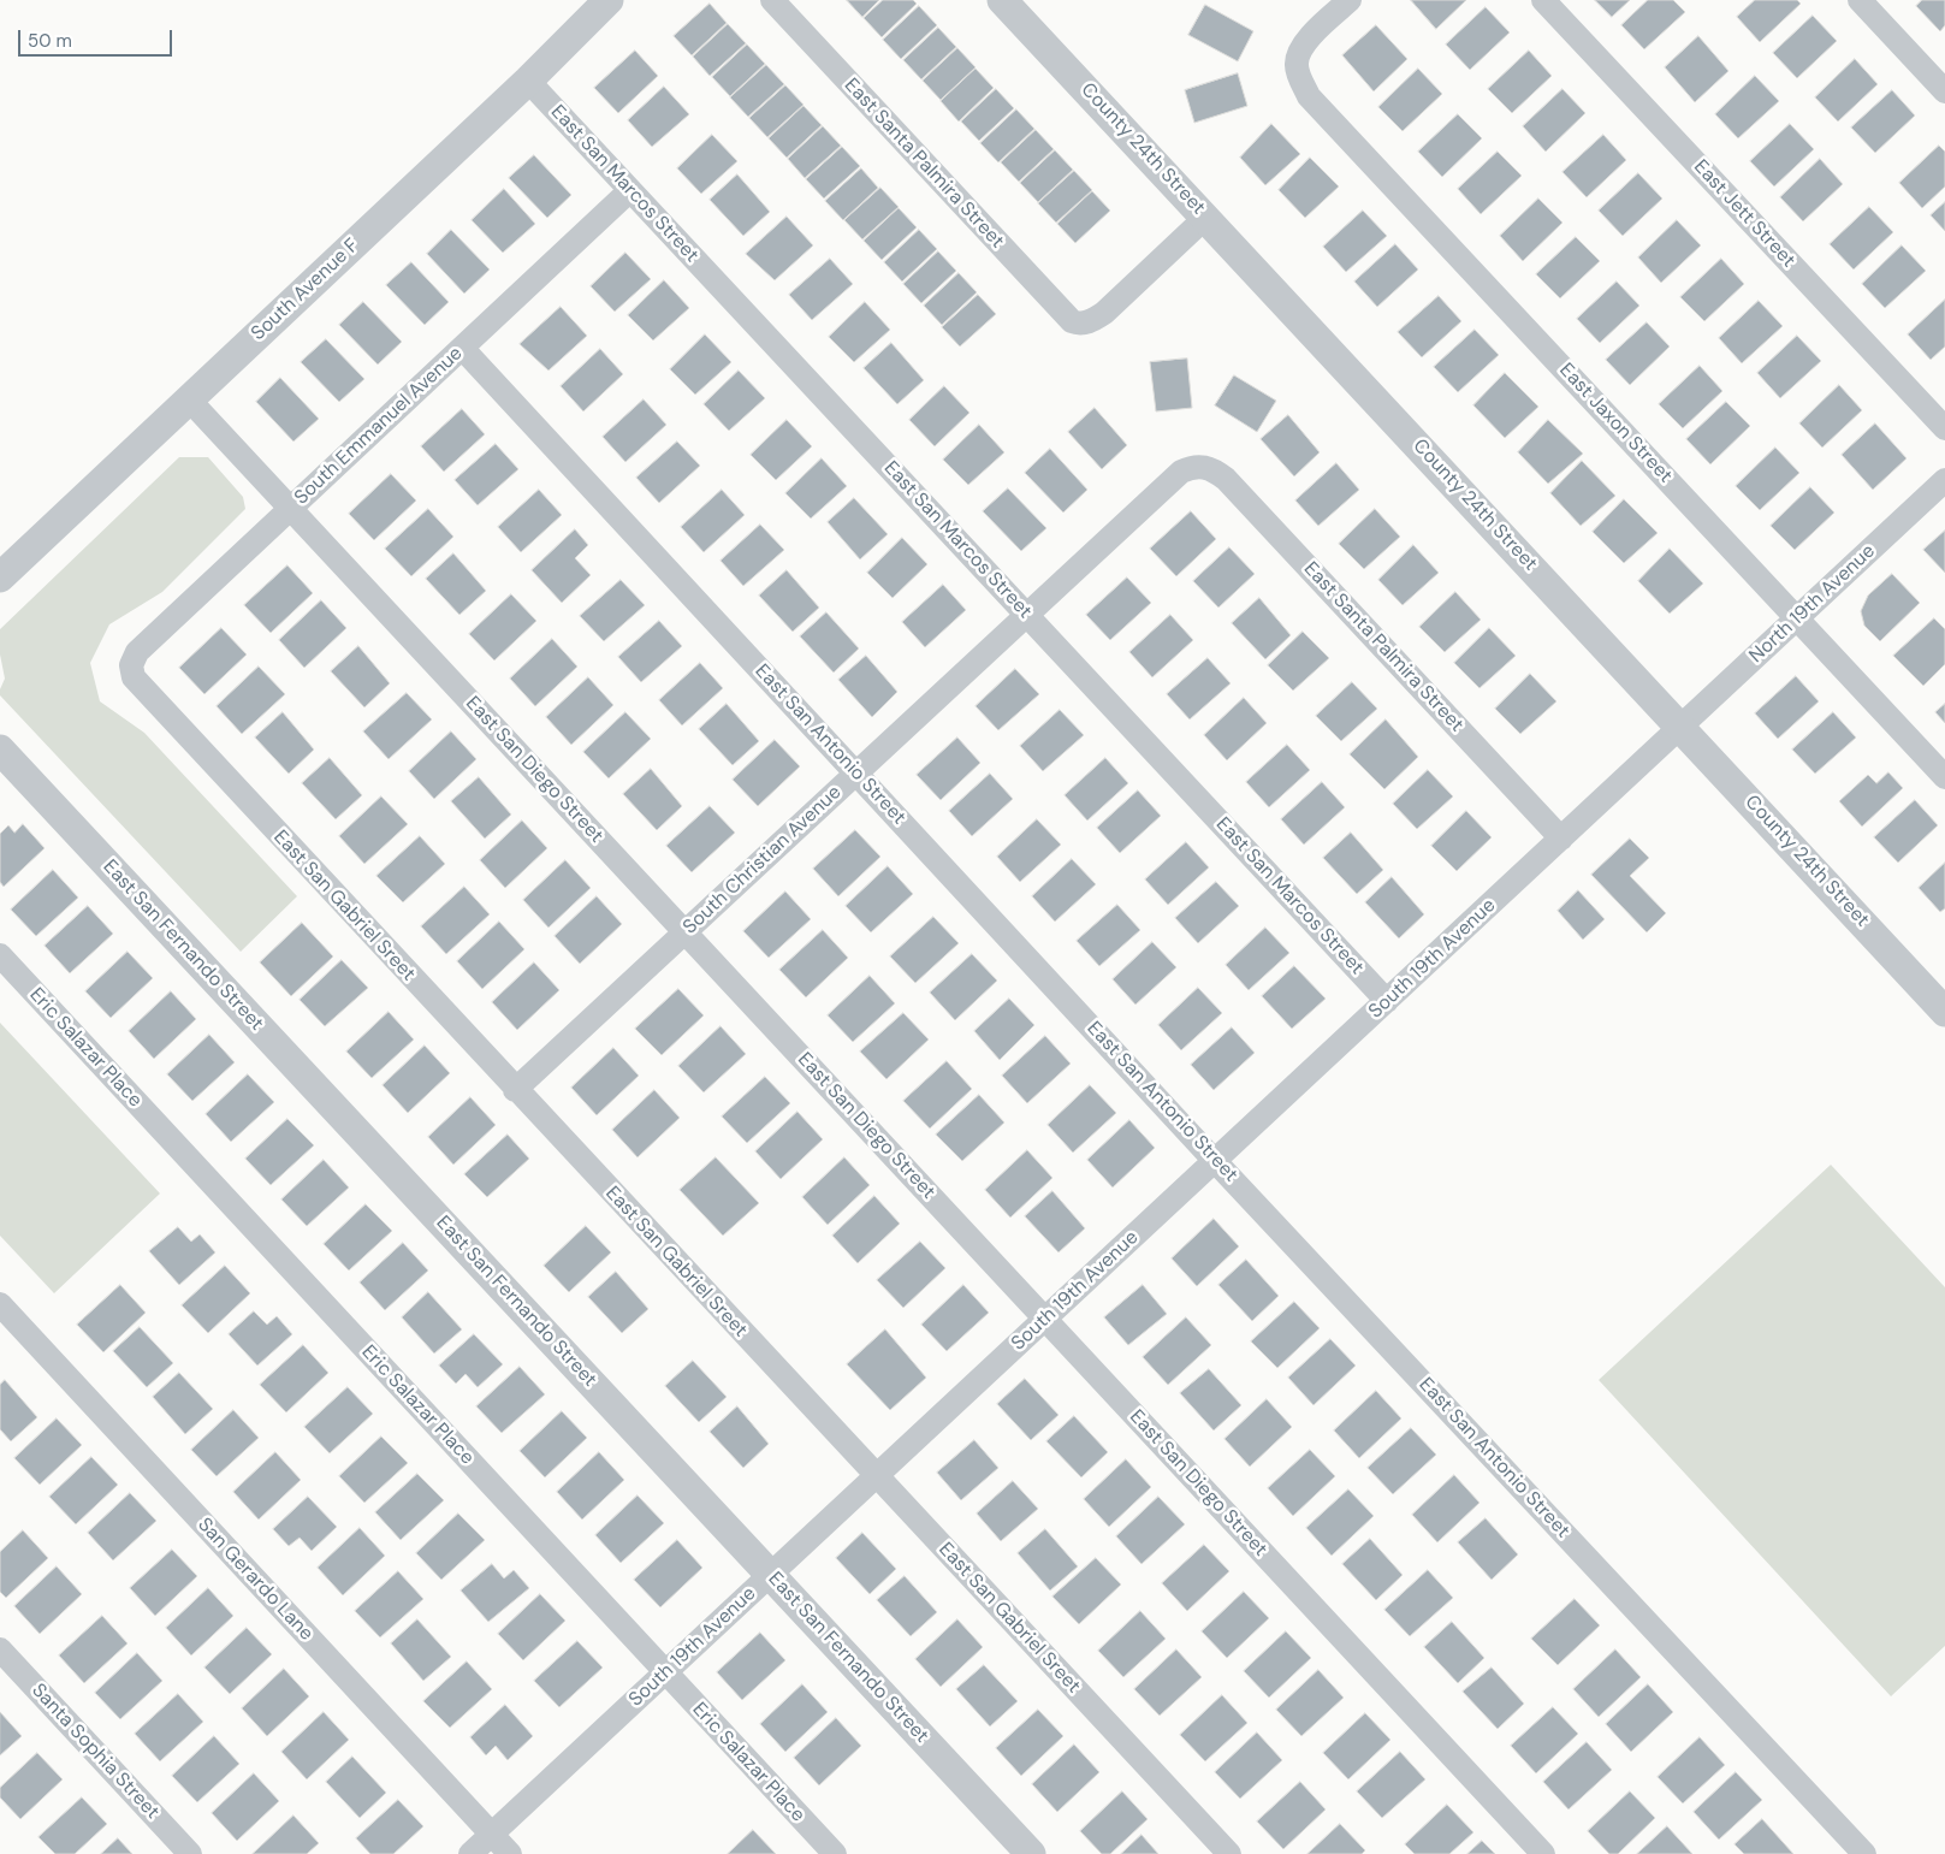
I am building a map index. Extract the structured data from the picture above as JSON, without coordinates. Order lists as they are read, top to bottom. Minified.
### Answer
{"streets":{"street":["County 24th Street","East Santa Palmira Street","East San Marcos Street","East Jett Street","South Avenue F","East Jaxon Street","South Emmanuel Avenue","North 19th Avenue","East San Antonio Street","East San Diego Street","South Christian Avenue","East San Gabriel Sreet","East San Fernando Street","South 19th Avenue","Eric Salazar Place","San Gerardo Lane","Santa Sophia Street"]},"crossings":[["County 24th Street","East Santa Palmira Street"],["County 24th Street","North 19th Avenue"],["County 24th Street","South 19th Avenue"],["East Santa Palmira Street","South Christian Avenue"],["East Santa Palmira Street","South 19th Avenue"],["East San Marcos Street","South Avenue F"],["East San Marcos Street","South Emmanuel Avenue"],["East San Marcos Street","South Christian Avenue"],["East San Marcos Street","South 19th Avenue"],["South Avenue F","East San Diego Street"],["East Jaxon Street","North 19th Avenue"],["South Emmanuel Avenue","East San Antonio Street"],["South Emmanuel Avenue","East San Diego Street"],["South Emmanuel Avenue","East San Gabriel Sreet"],["North 19th Avenue","South 19th Avenue"],["East San Antonio Street","South Christian Avenue"],["East San Antonio Street","South 19th Avenue"],["East San Diego Street","South Christian Avenue"],["East San Diego Street","South 19th Avenue"],["South Christian Avenue","East San Gabriel Sreet"],["East San Gabriel Sreet","South 19th Avenue"],["East San Fernando Street","South 19th Avenue"],["South 19th Avenue","Eric Salazar Place"],["South 19th Avenue","San Gerardo Lane"]],"scale_bar":"50 m"}
